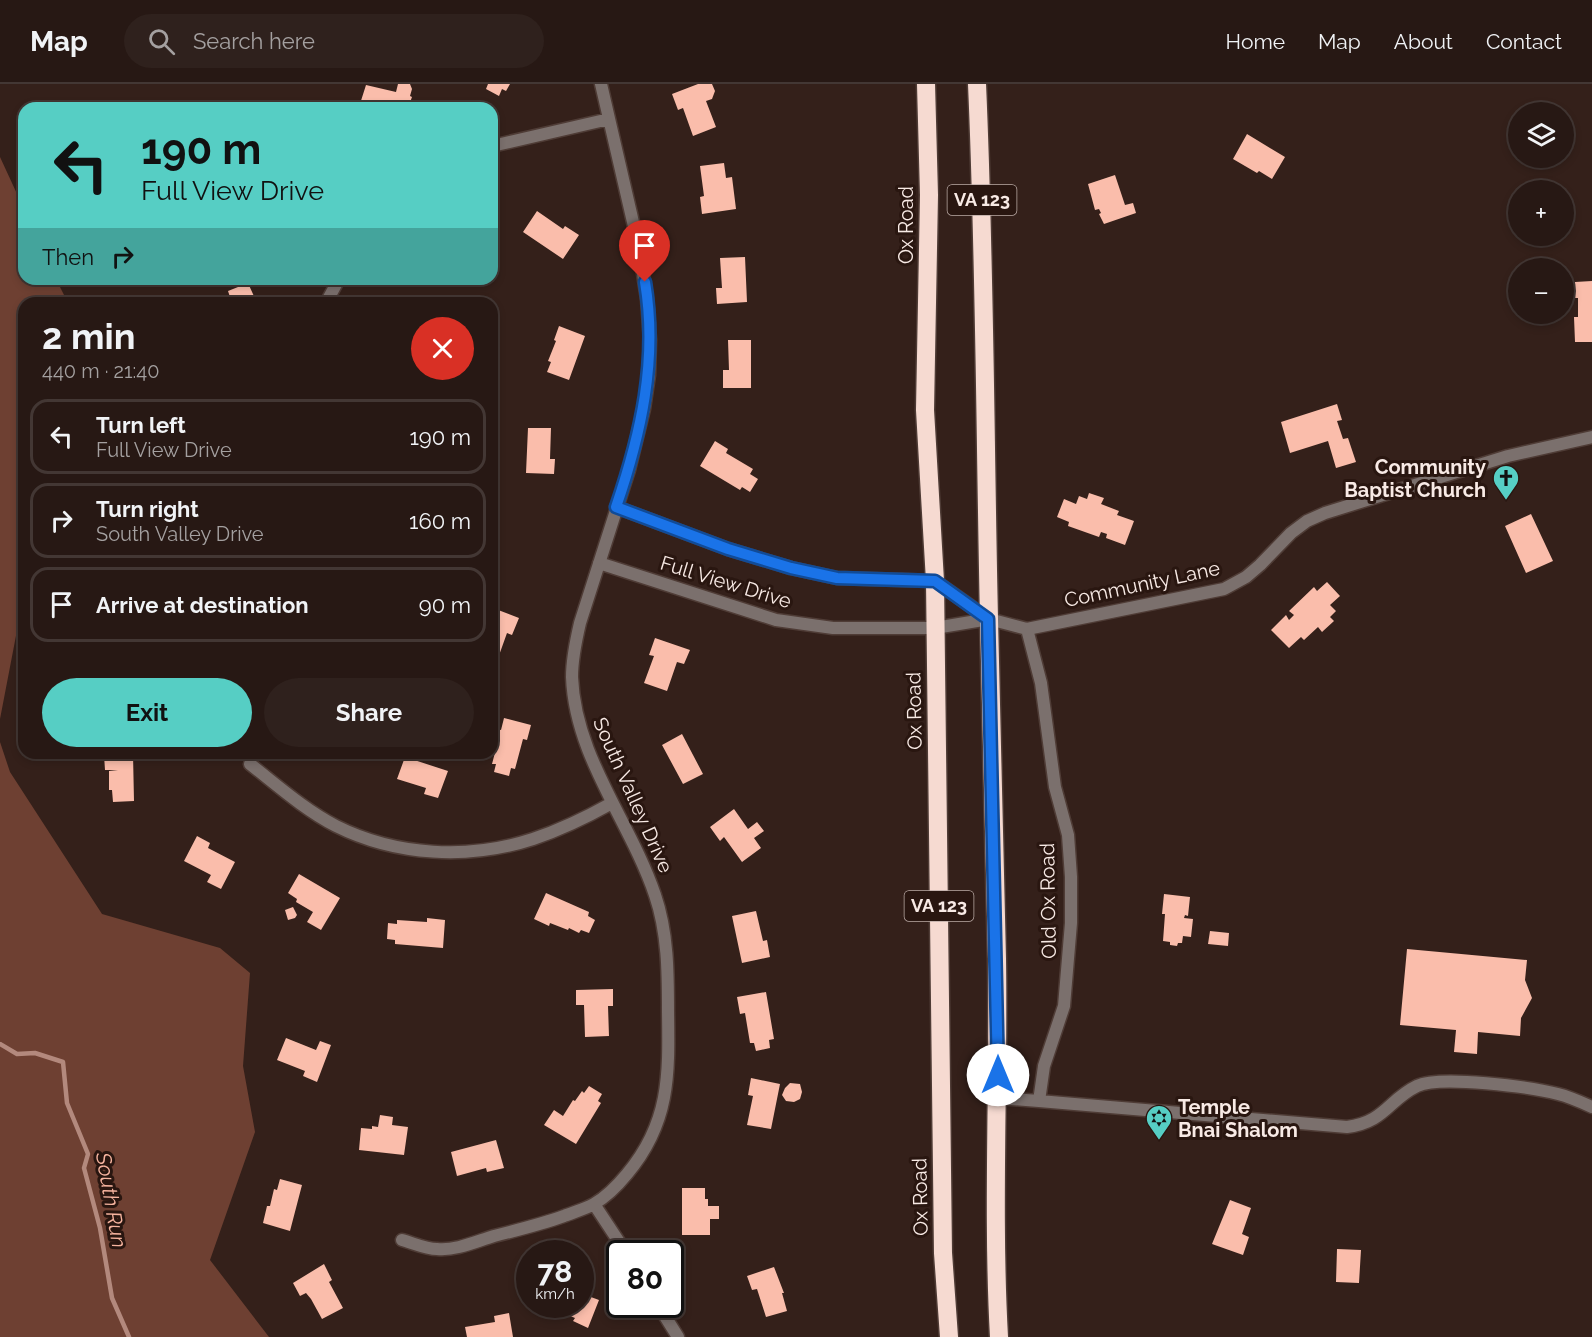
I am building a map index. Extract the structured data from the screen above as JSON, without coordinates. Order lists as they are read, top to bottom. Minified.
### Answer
{"streets":{"highway":["VA 123","Ox Road"],"street":["Full View Drive","Community Lane","South Valley Drive","Old Ox Road"]},"crossings":[["VA 123","Full View Drive"],["VA 123","Community Lane"],["Ox Road","Full View Drive"],["Full View Drive","Community Lane"],["Full View Drive","South Valley Drive"],["Community Lane","Old Ox Road"]],"water":["South Run"],"places":{"church":["Community Baptist Church"],"synagogue":["Temple Bnai Shalom"]},"page":{"header":"Map","search":"Search here","nav":["Home","Map","About","Contact"],"map_buttons":["+","−"],"turn":["190 m","Full View Drive"],"then":"Then","heading":["2 min","440 m · 21:40"],"list":[{"name":"Turn left","note":"Full View Drive","value":"190 m"},{"name":"Turn right","note":"South Valley Drive","value":"160 m"},{"name":"Arrive at destination","value":"90 m"}],"buttons":["Exit","Share"],"speed":"78 km/h","limit":"80"}}
